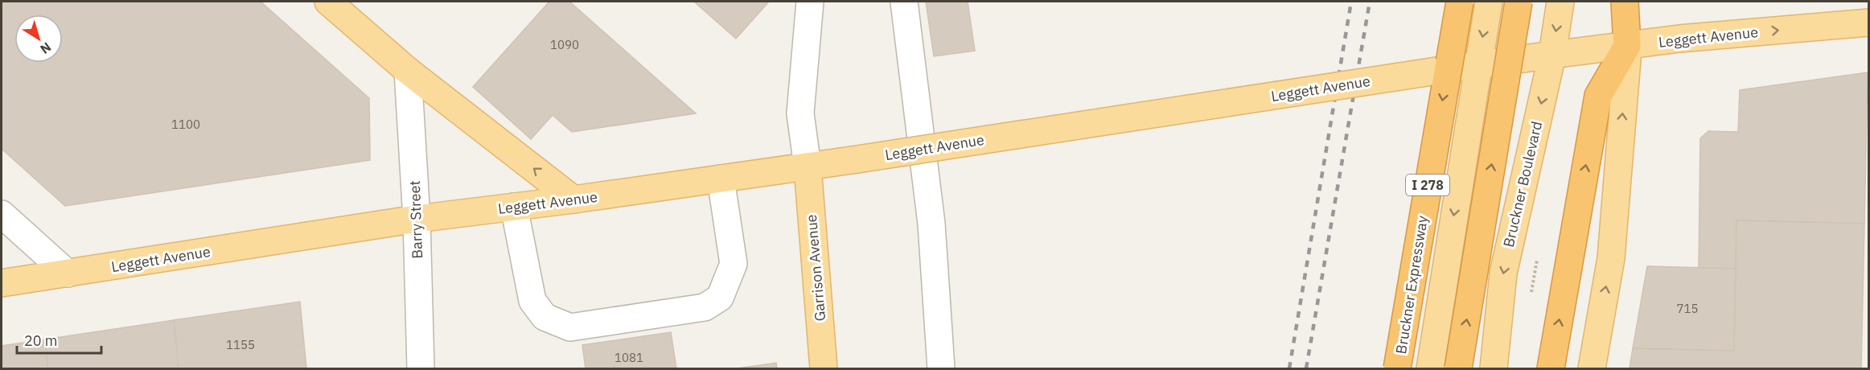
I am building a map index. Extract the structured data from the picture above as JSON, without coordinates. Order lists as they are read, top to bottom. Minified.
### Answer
{"streets":{"highway":["I 278","Bruckner Expressway"],"main road":["Leggett Avenue","Bruckner Boulevard","Garrison Avenue"],"street":["Barry Street"]},"crossings":[["Leggett Avenue","Bruckner Boulevard"],["Leggett Avenue","Barry Street"],["Leggett Avenue","Garrison Avenue"]],"house_numbers":["1090","1100","715","1155","1081"],"scale_bar":"20 m","north":"bottom right"}
